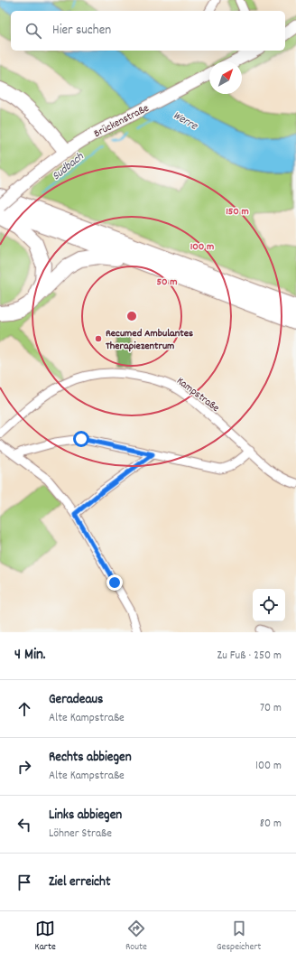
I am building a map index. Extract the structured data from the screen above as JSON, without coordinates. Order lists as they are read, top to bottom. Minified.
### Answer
{"streets":{"main road":["Brückenstraße"],"street":["Kampstraße"]},"water":["Werre","Sudbach"],"places":["Recumed Ambulantes Therapiezentrum"],"north":"top right","page":{"search":"Hier suchen","heading":["4 Min.","Zu Fuß · 250 m"],"list":[["Geradeaus","Alte Kampstraße","70 m"],["Rechts abbiegen","Alte Kampstraße","100 m"],["Links abbiegen","Löhner Straße","80 m"],"Ziel erreicht"],"nav":["Karte","Route","Gespeichert"]},"rings":["150 m","100 m","50 m"]}
